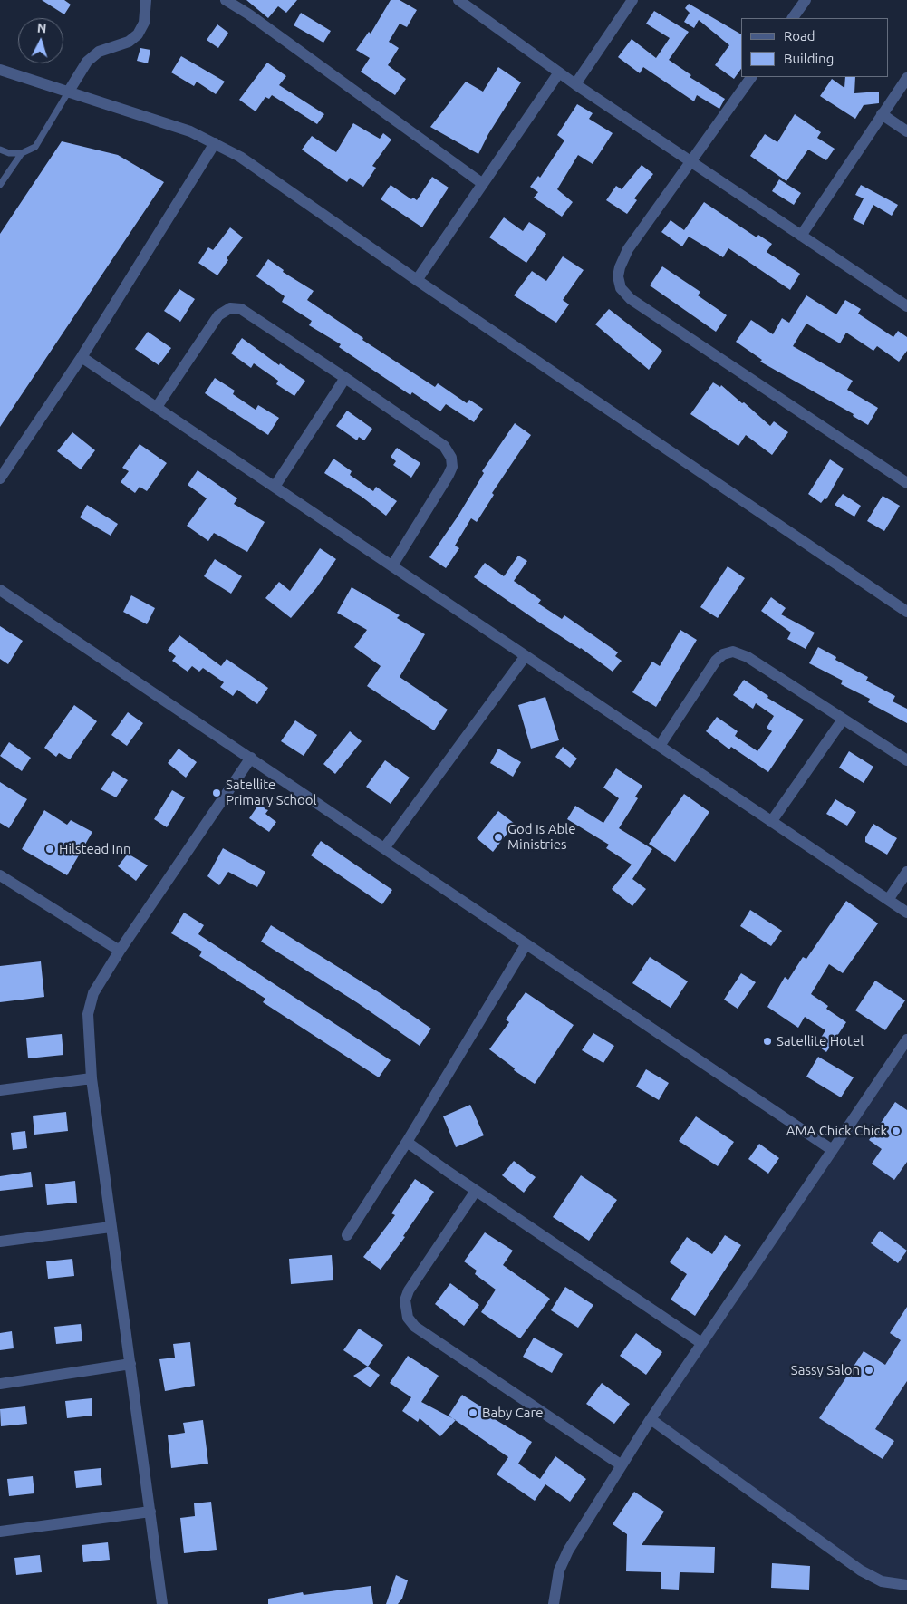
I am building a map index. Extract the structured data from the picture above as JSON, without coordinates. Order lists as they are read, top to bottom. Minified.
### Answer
{"places":["Satellite Primary School","God Is Able Ministries","Hilstead Inn","Satellite Hotel","AMA Chick Chick","Sassy Salon","Baby Care"],"legend":["Road","Building"],"north":"top"}
